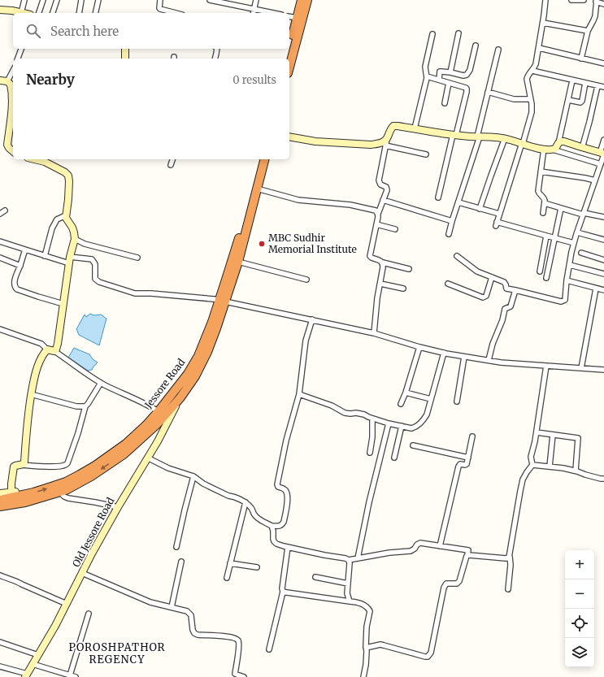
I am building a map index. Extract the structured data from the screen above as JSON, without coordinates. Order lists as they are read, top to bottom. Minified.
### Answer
{"streets":{"highway":["Jessore Road"],"street":["Old Jessore Road"]},"crossings":[["Jessore Road","Old Jessore Road"]],"districts":["POROSHPATHOR REGENCY"],"places":["MBC Sudhir Memorial Institute"],"page":{"search":"Search here","heading":["Nearby","0 results"],"map_buttons":["+","−"]}}
